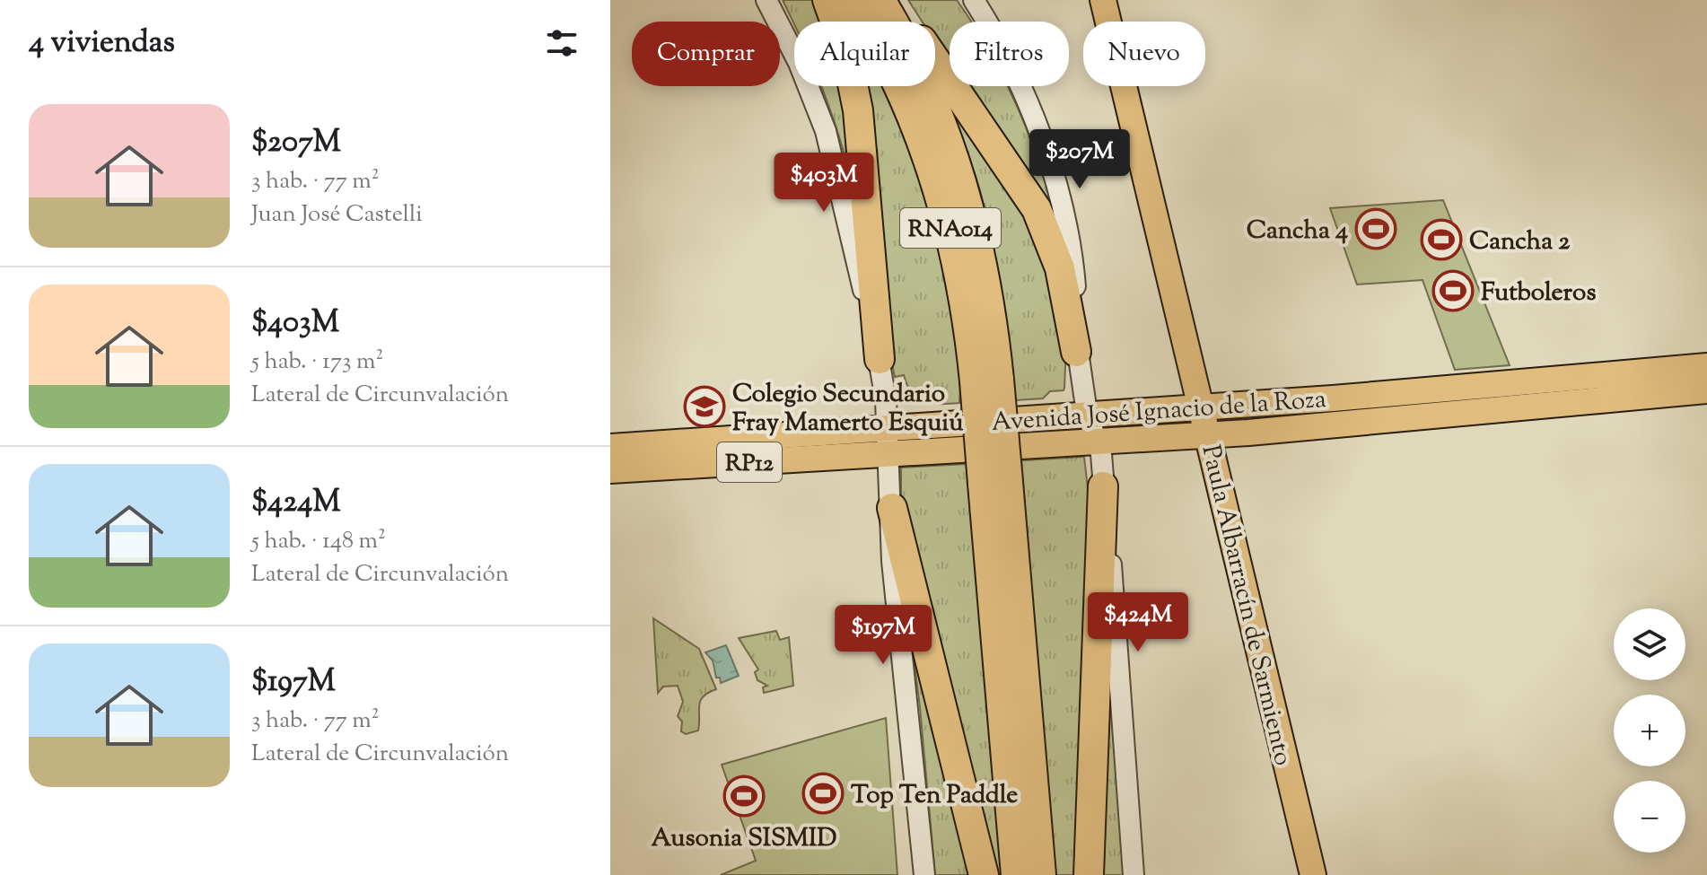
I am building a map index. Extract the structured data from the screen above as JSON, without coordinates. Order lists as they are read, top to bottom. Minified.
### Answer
{"streets":{"highway":["RNA014"],"main road":["Avenida José Ignacio de la Roza","RP12","Paula Albarracín de Sarmiento"]},"crossings":[["Avenida José Ignacio de la Roza","Paula Albarracín de Sarmiento"]],"places":{"sports":["Cancha 4","Cancha 2","Futboleros","Top Ten Paddle","Ausonia SISMID"],"school or university":["Colegio Secundario Fray Mamerto Esquiú"]},"page":{"heading":"4 viviendas","chip":["Comprar","Alquilar","Filtros","Nuevo"],"list":[{"name":"$207M","note":"3 hab. · 77 m² · Juan José Castelli"},{"name":"$403M","note":"5 hab. · 173 m² · Lateral de Circunvalación"},{"name":"$424M","note":"5 hab. · 148 m² · Lateral de Circunvalación"},{"name":"$197M","note":"3 hab. · 77 m² · Lateral de Circunvalación"}],"price":["$207M","$403M","$424M","$197M"],"map_buttons":["+","−"]}}
